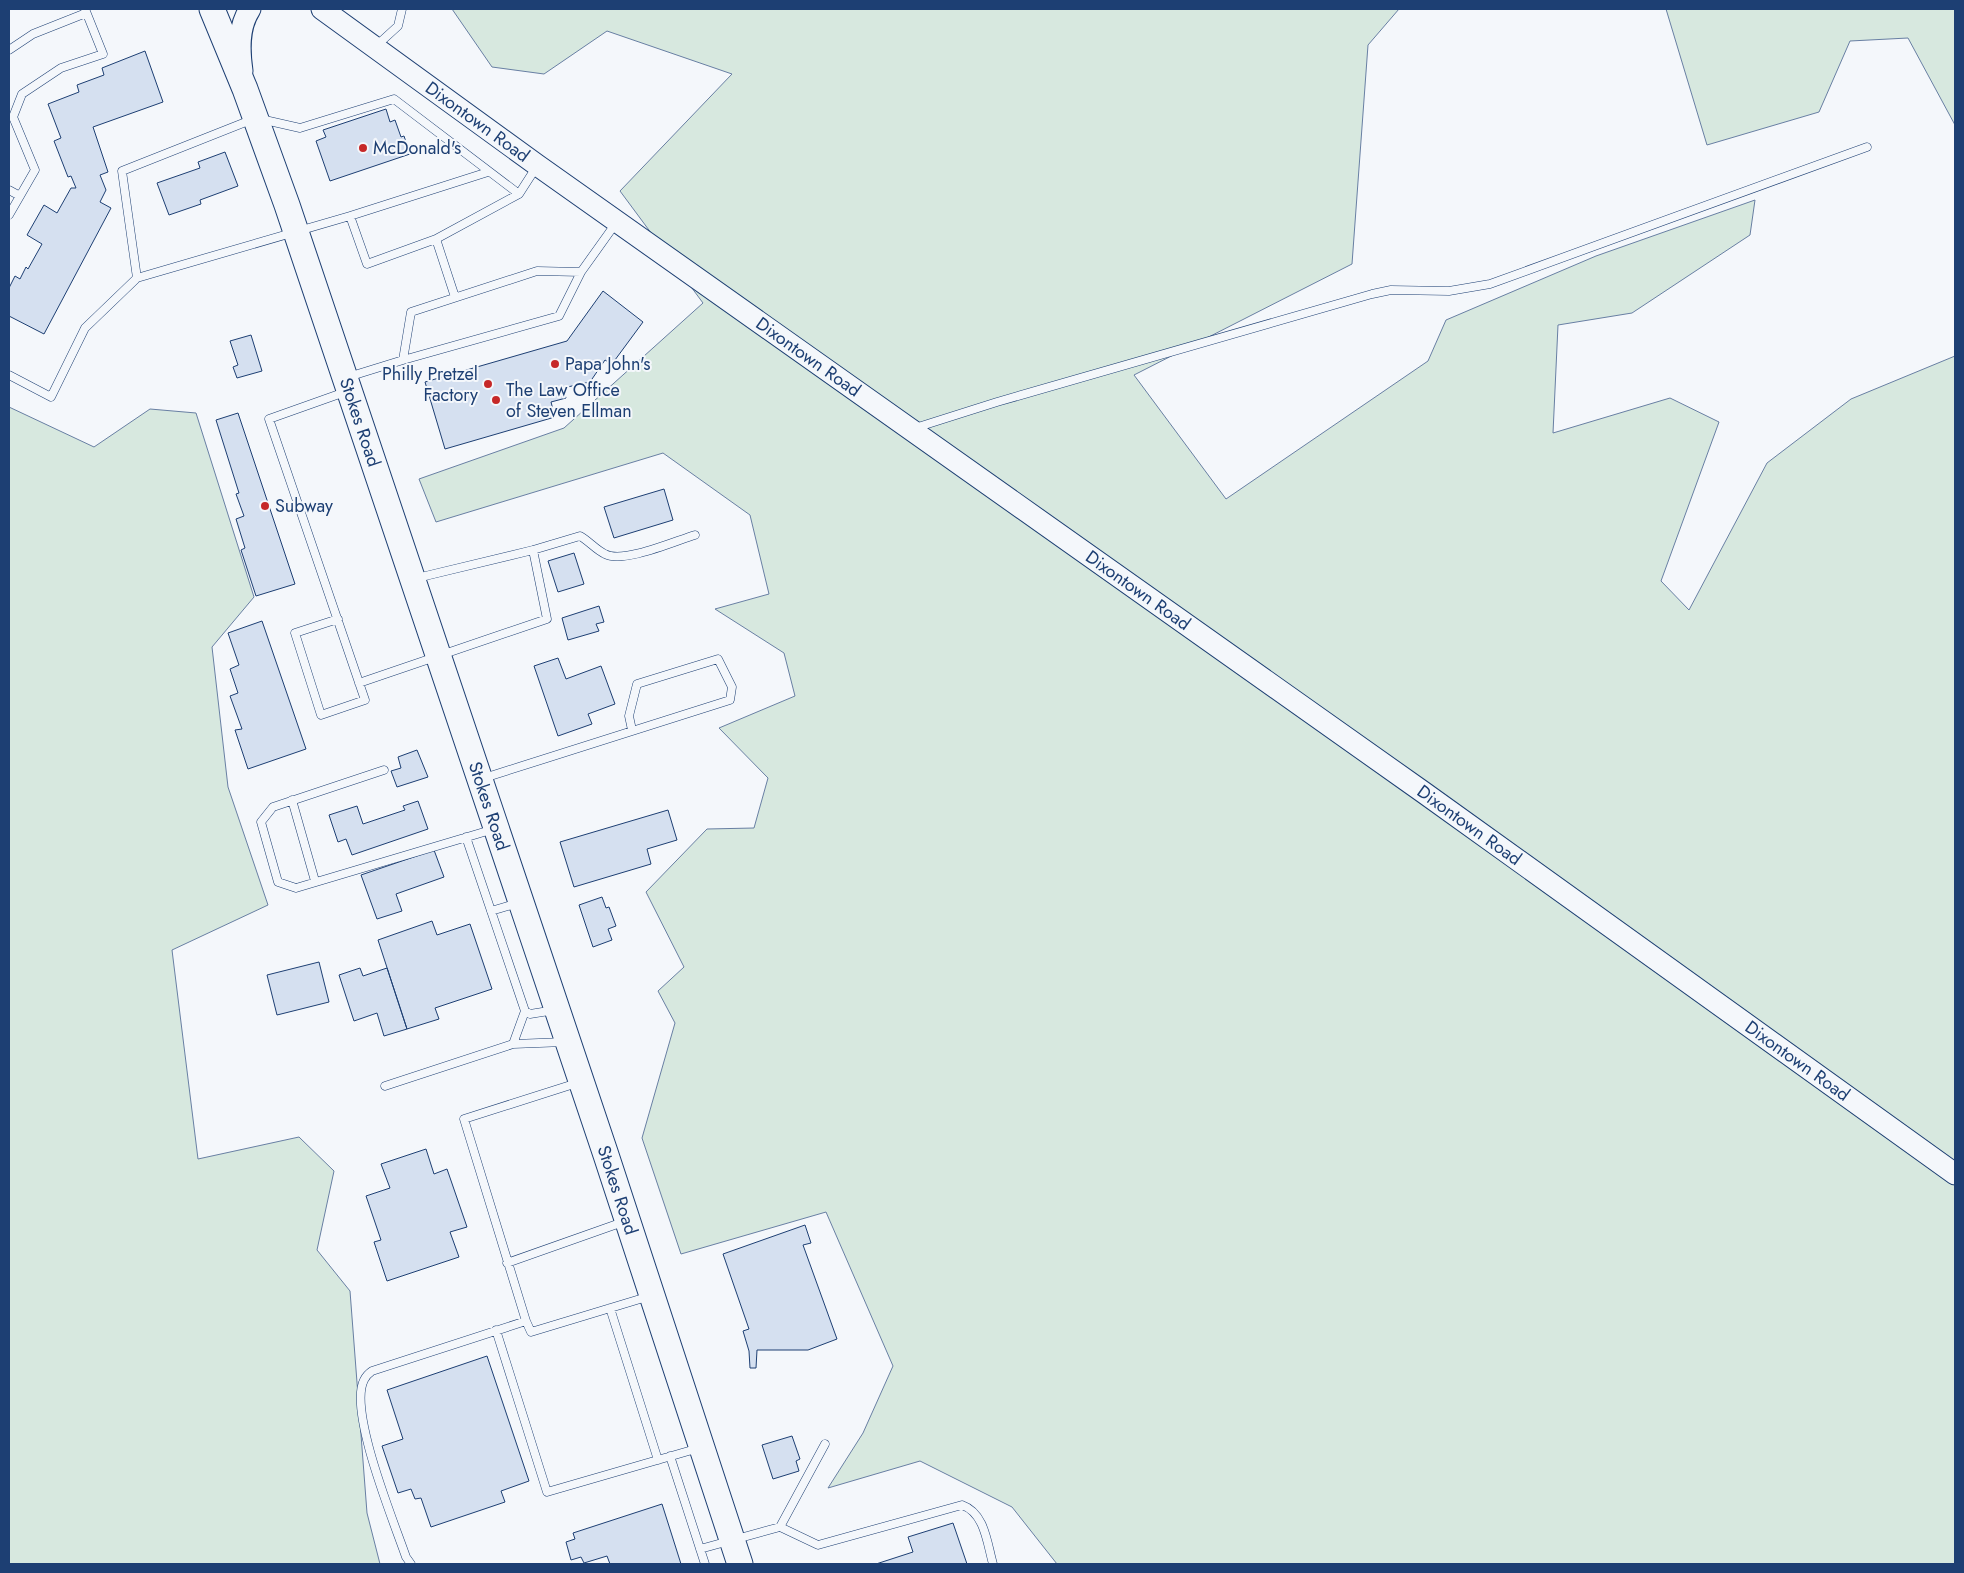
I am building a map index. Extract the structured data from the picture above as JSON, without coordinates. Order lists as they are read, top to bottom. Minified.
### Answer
{"streets":{"main road":["Stokes Road"],"street":["Dixontown Road"]},"places":["McDonald's","Papa John's","Philly Pretzel Factory","The Law Office of Steven Ellman","Subway"]}
